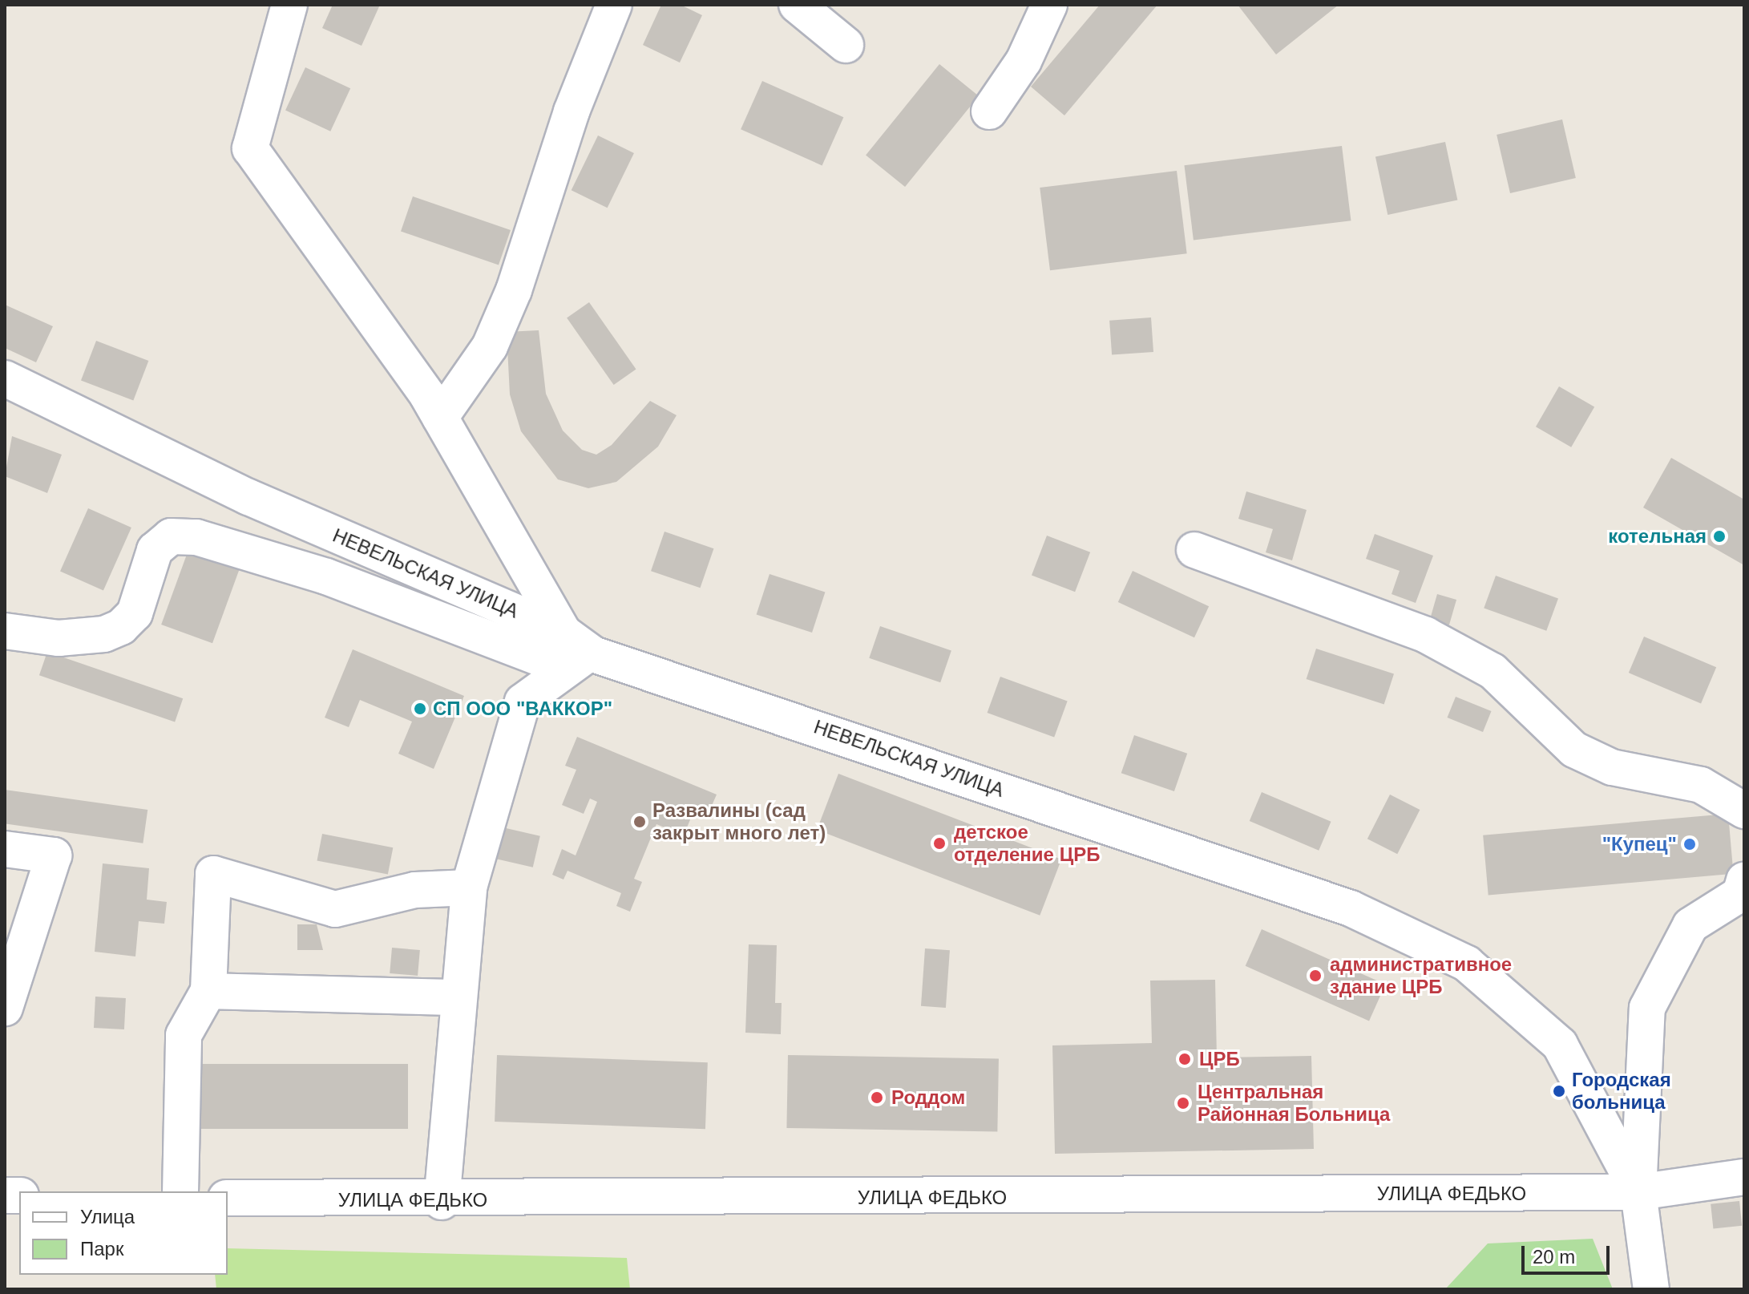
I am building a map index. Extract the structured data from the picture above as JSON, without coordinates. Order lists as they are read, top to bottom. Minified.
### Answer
{"streets":{"street":["НЕВЕЛЬСКАЯ УЛИЦА","УЛИЦА ФЕДЬКО"]},"crossings":[["НЕВЕЛЬСКАЯ УЛИЦА","УЛИЦА ФЕДЬКО"]],"places":["котельная","СП ООО \"ВАККОР\"","Развалины (сад закрыт много лет)","детское отделение ЦРБ","\"Купец\"","административное здание ЦРБ","ЦРБ","Городская больница","Роддом","Центральная Районная Больница"],"legend":["Улица","Парк"],"scale_bar":"20 m"}
